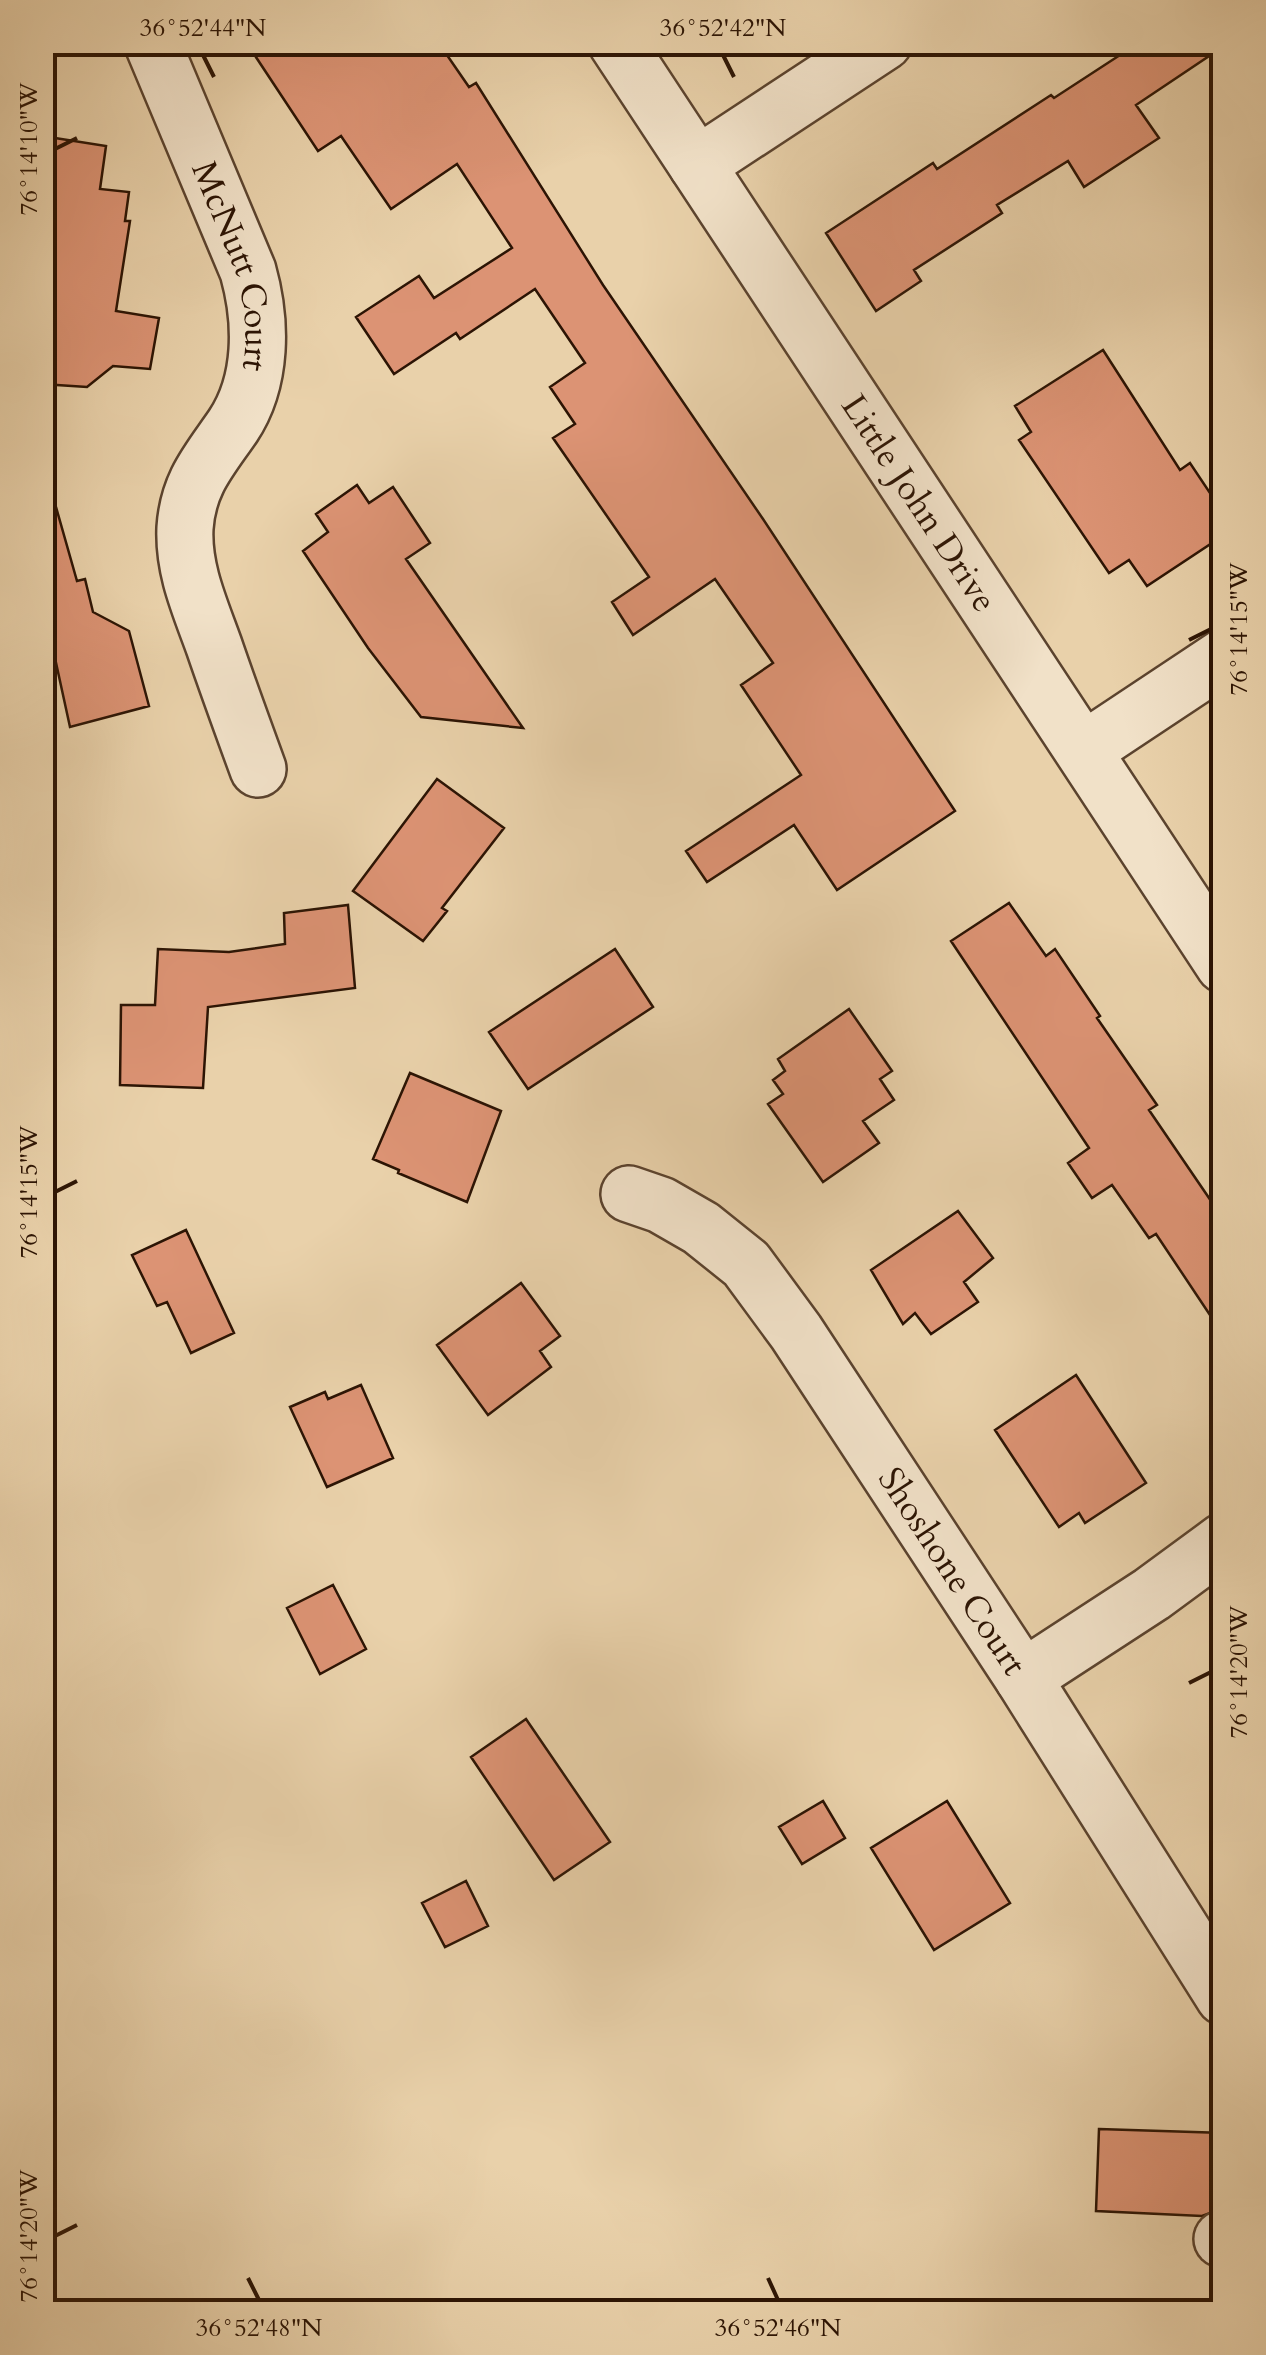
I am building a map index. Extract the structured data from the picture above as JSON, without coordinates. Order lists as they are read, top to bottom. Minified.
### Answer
{"streets":{"street":["McNutt Court","Little John Drive","Shoshone Court"]},"coordinates":["36°52'44\"N","36°52'42\"N","76°14'10\"W","76°14'15\"W","76°14'20\"W","36°52'48\"N","36°52'46\"N"]}
